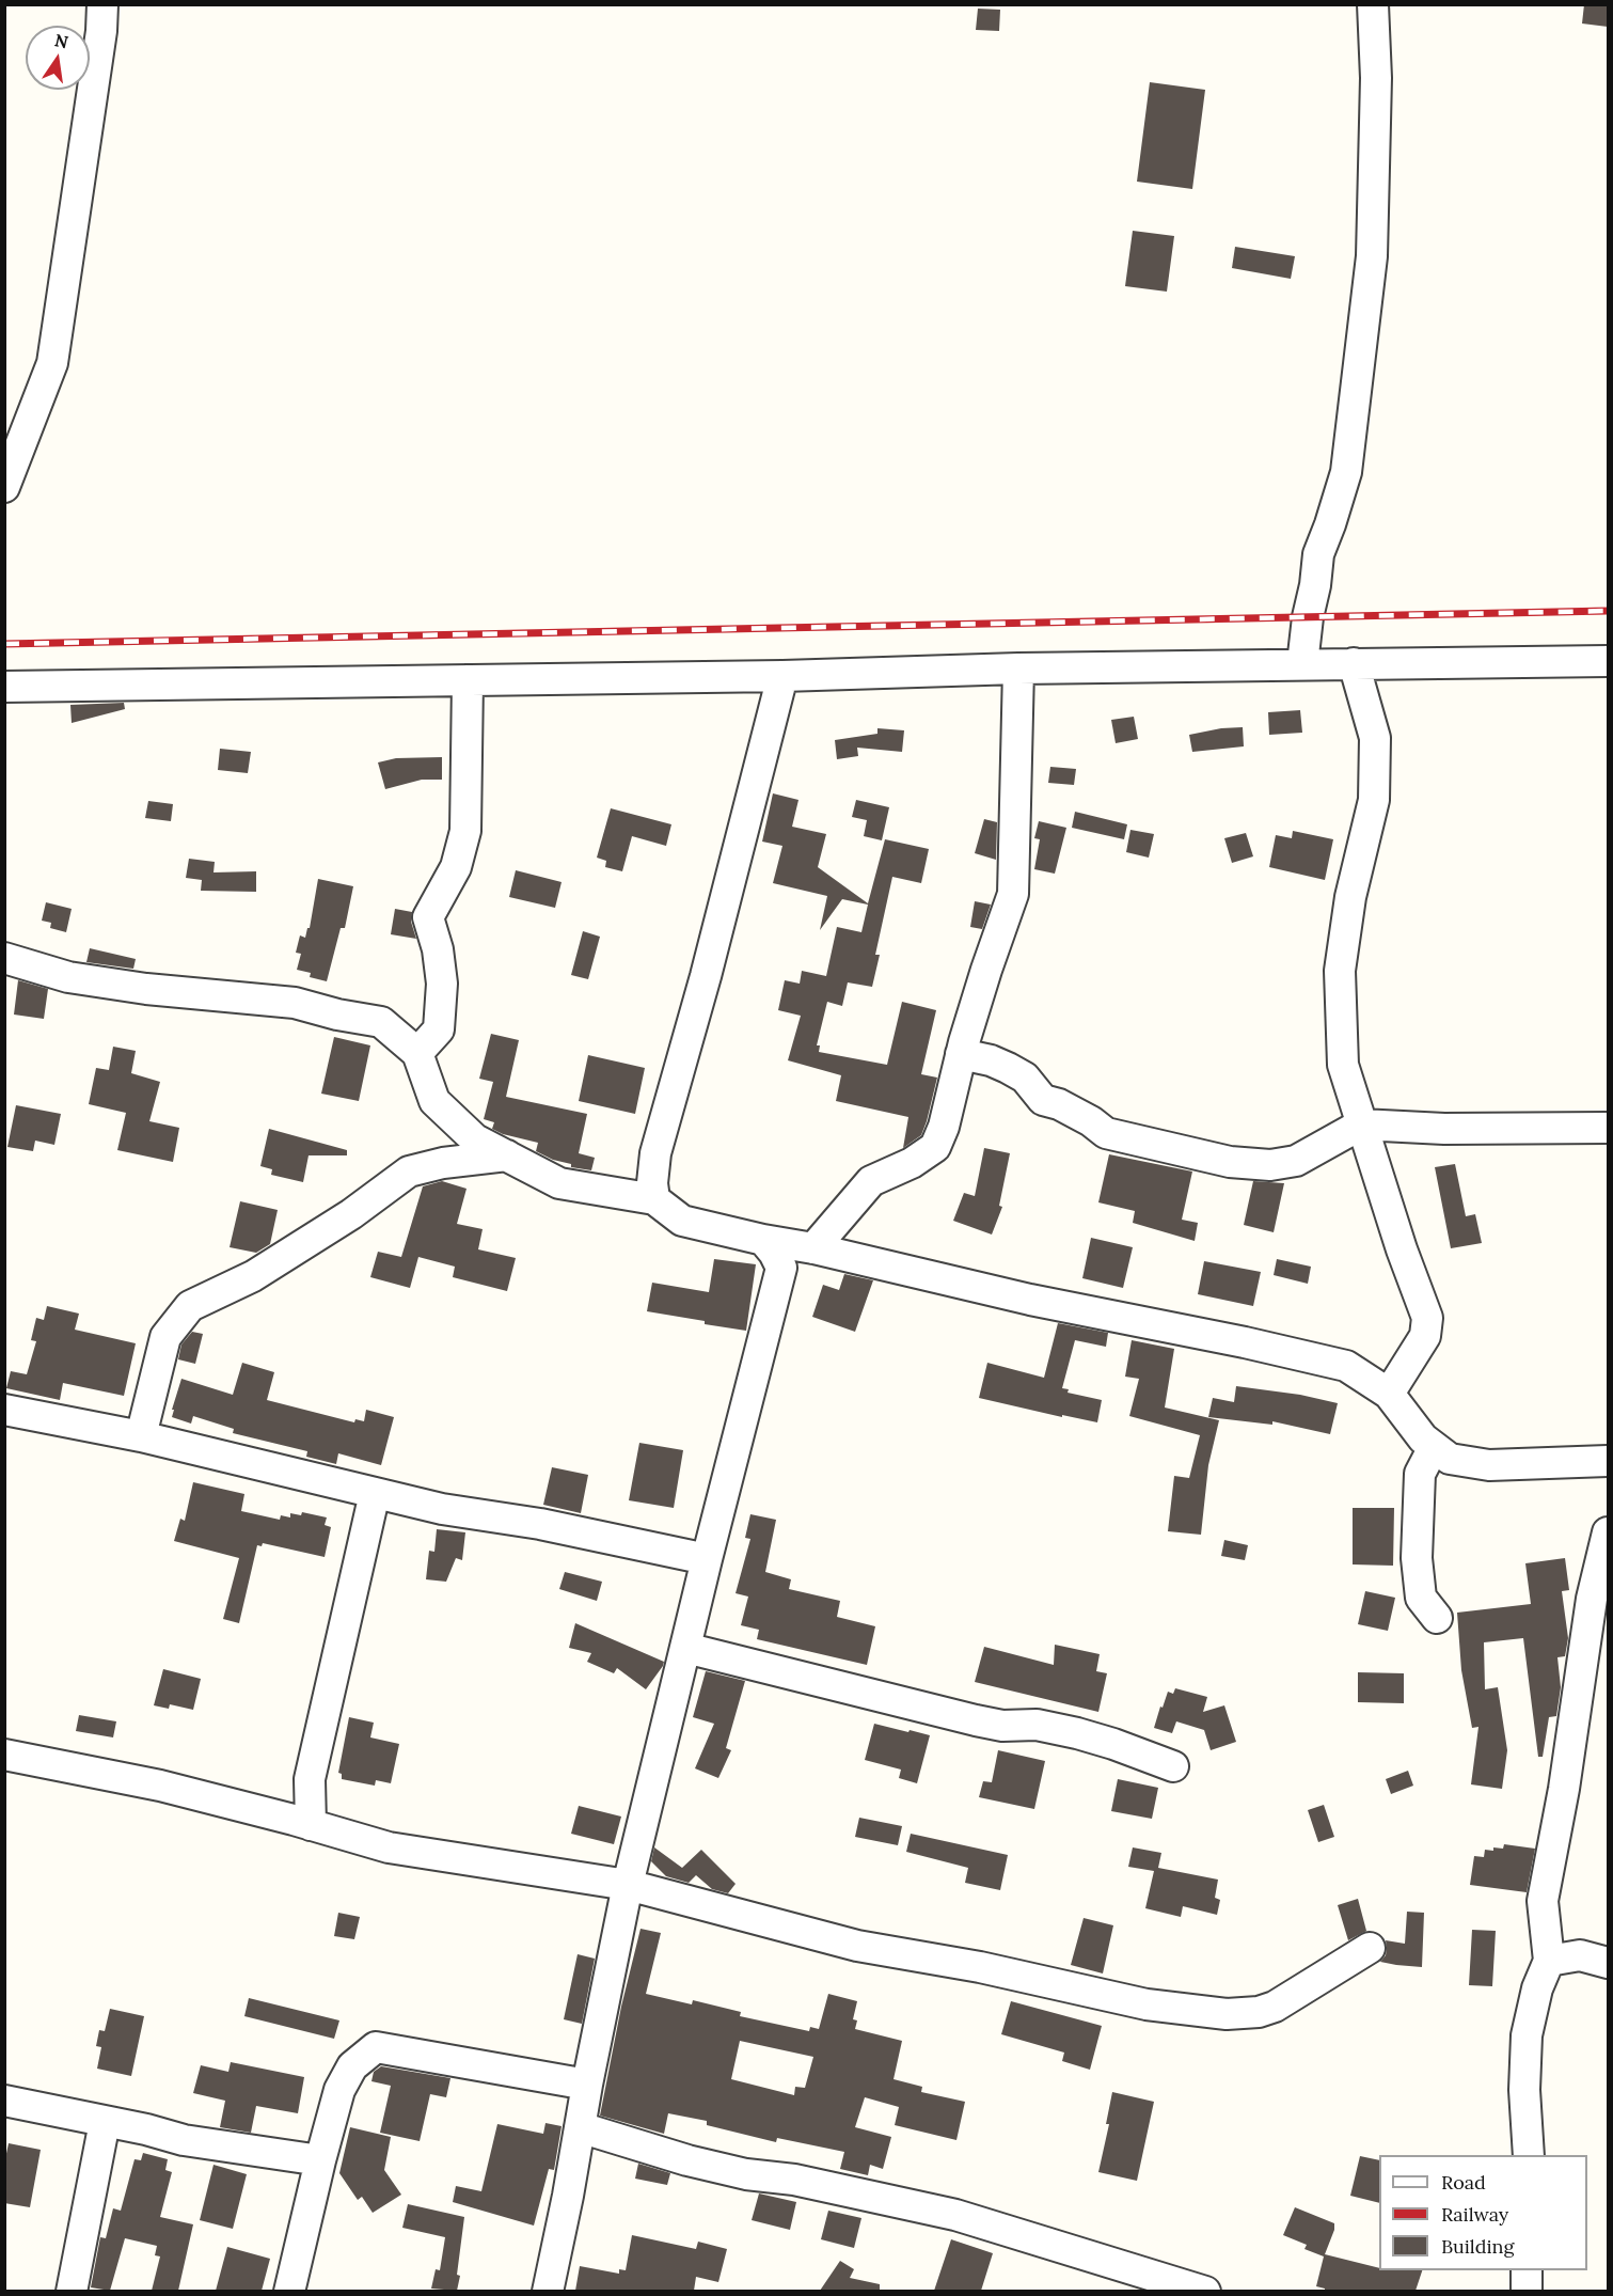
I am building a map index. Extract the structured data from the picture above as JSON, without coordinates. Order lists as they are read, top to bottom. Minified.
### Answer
{"legend":["Road","Railway","Building"],"north":"top"}
